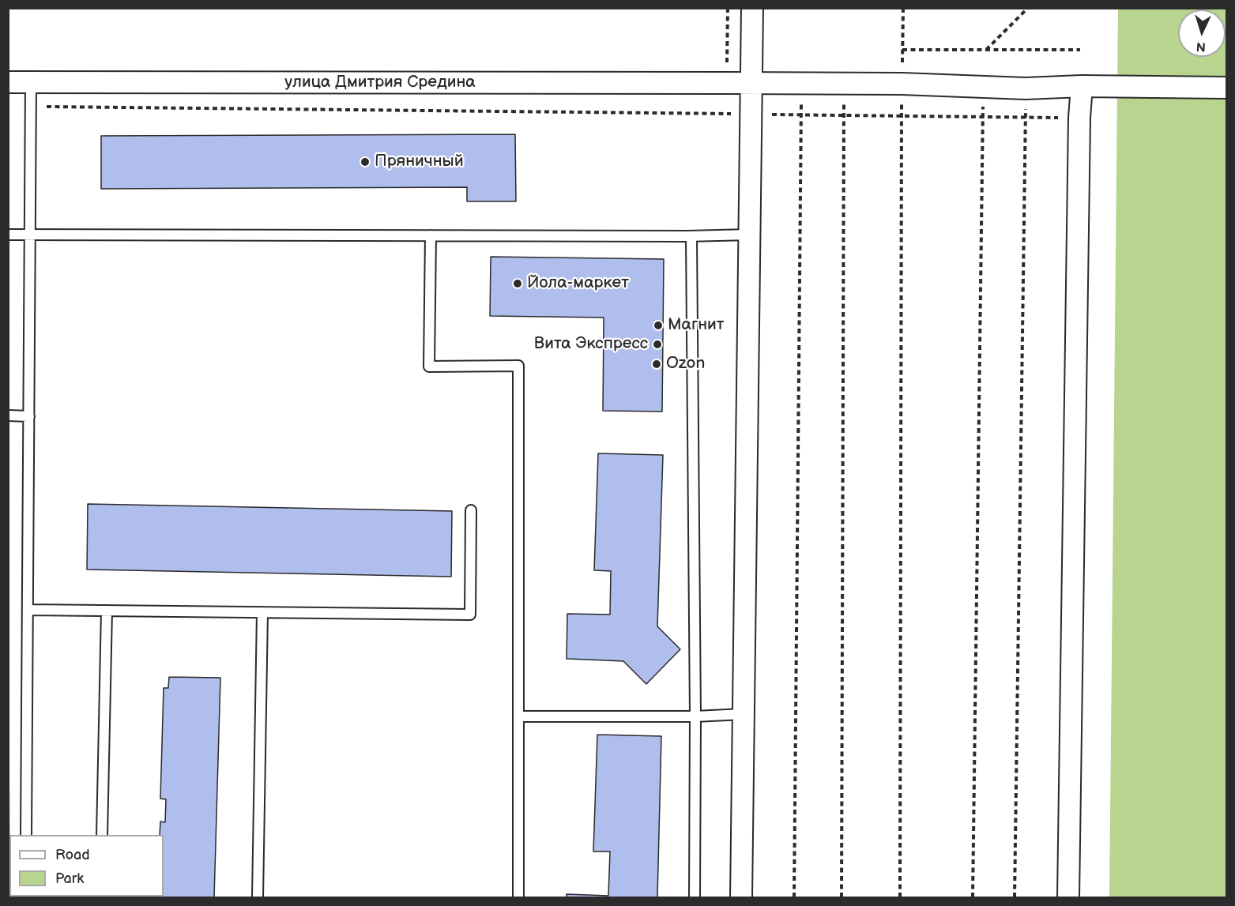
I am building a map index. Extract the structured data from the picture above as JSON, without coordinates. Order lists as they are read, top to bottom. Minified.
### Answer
{"streets":{"street":["улица Дмитрия Средина"]},"places":["Пряничный","Йола-маркет","Магнит","Вита Экспресс","Ozon"],"legend":["Road","Park"],"north":"bottom"}
